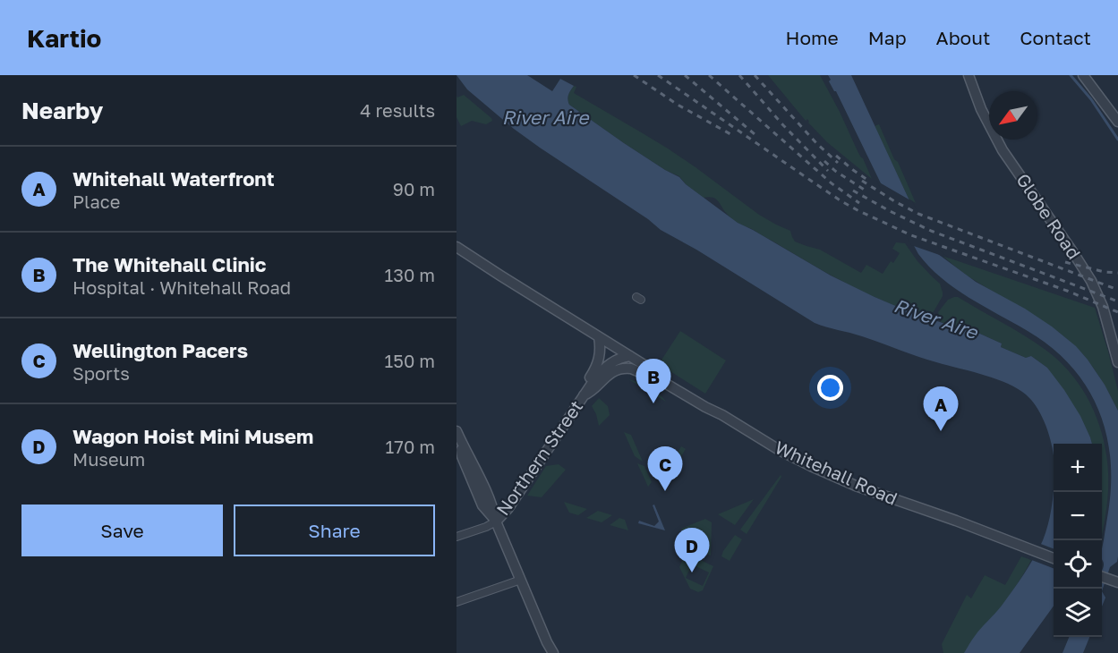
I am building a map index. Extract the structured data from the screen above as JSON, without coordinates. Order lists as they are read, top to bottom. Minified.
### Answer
{"streets":{"street":["Globe Road","Northern Street","Whitehall Road"]},"crossings":[["Northern Street","Whitehall Road"]],"water":["River Aire"],"north":"bottom left","page":{"header":"Kartio","nav":["Home","Map","About","Contact"],"heading":["Nearby","4 results"],"list":[{"mark":"A","name":"Whitehall Waterfront","note":"Place","value":"90 m"},{"mark":"B","name":"The Whitehall Clinic","note":"Hospital · Whitehall Road","value":"130 m"},{"mark":"C","name":"Wellington Pacers","note":"Sports","value":"150 m"},{"mark":"D","name":"Wagon Hoist Mini Musem","note":"Museum","value":"170 m"}],"pins":["B","A","C","D"],"map_buttons":["+","−"],"buttons":["Save","Share"]}}
